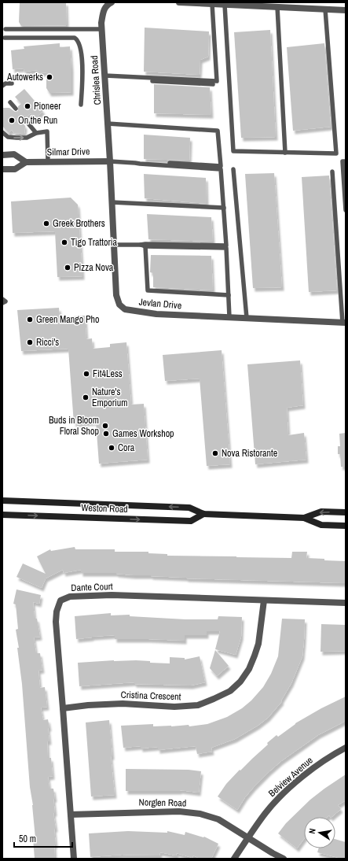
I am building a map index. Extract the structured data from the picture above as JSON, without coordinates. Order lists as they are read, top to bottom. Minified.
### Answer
{"streets":{"main road":["Weston Road"],"street":["Chrislea Road","Silmar Drive","Jevlan Drive","Dante Court","Cristina Crescent","Belview Avenue","Norglen Road"]},"crossings":[["Chrislea Road","Silmar Drive"],["Chrislea Road","Jevlan Drive"],["Silmar Drive","Jevlan Drive"],["Dante Court","Cristina Crescent"],["Dante Court","Norglen Road"],["Belview Avenue","Norglen Road"]],"places":["Autowerks","Pioneer","On the Run","Greek Brothers","Tigo Trattoria","Pizza Nova","Green Mango Pho","Ricci's","Fit4Less","Nature's Emporium","Buds in Bloom Floral Shop","Games Workshop","Cora","Nova Ristorante"],"scale_bar":"50 m","north":"left"}
